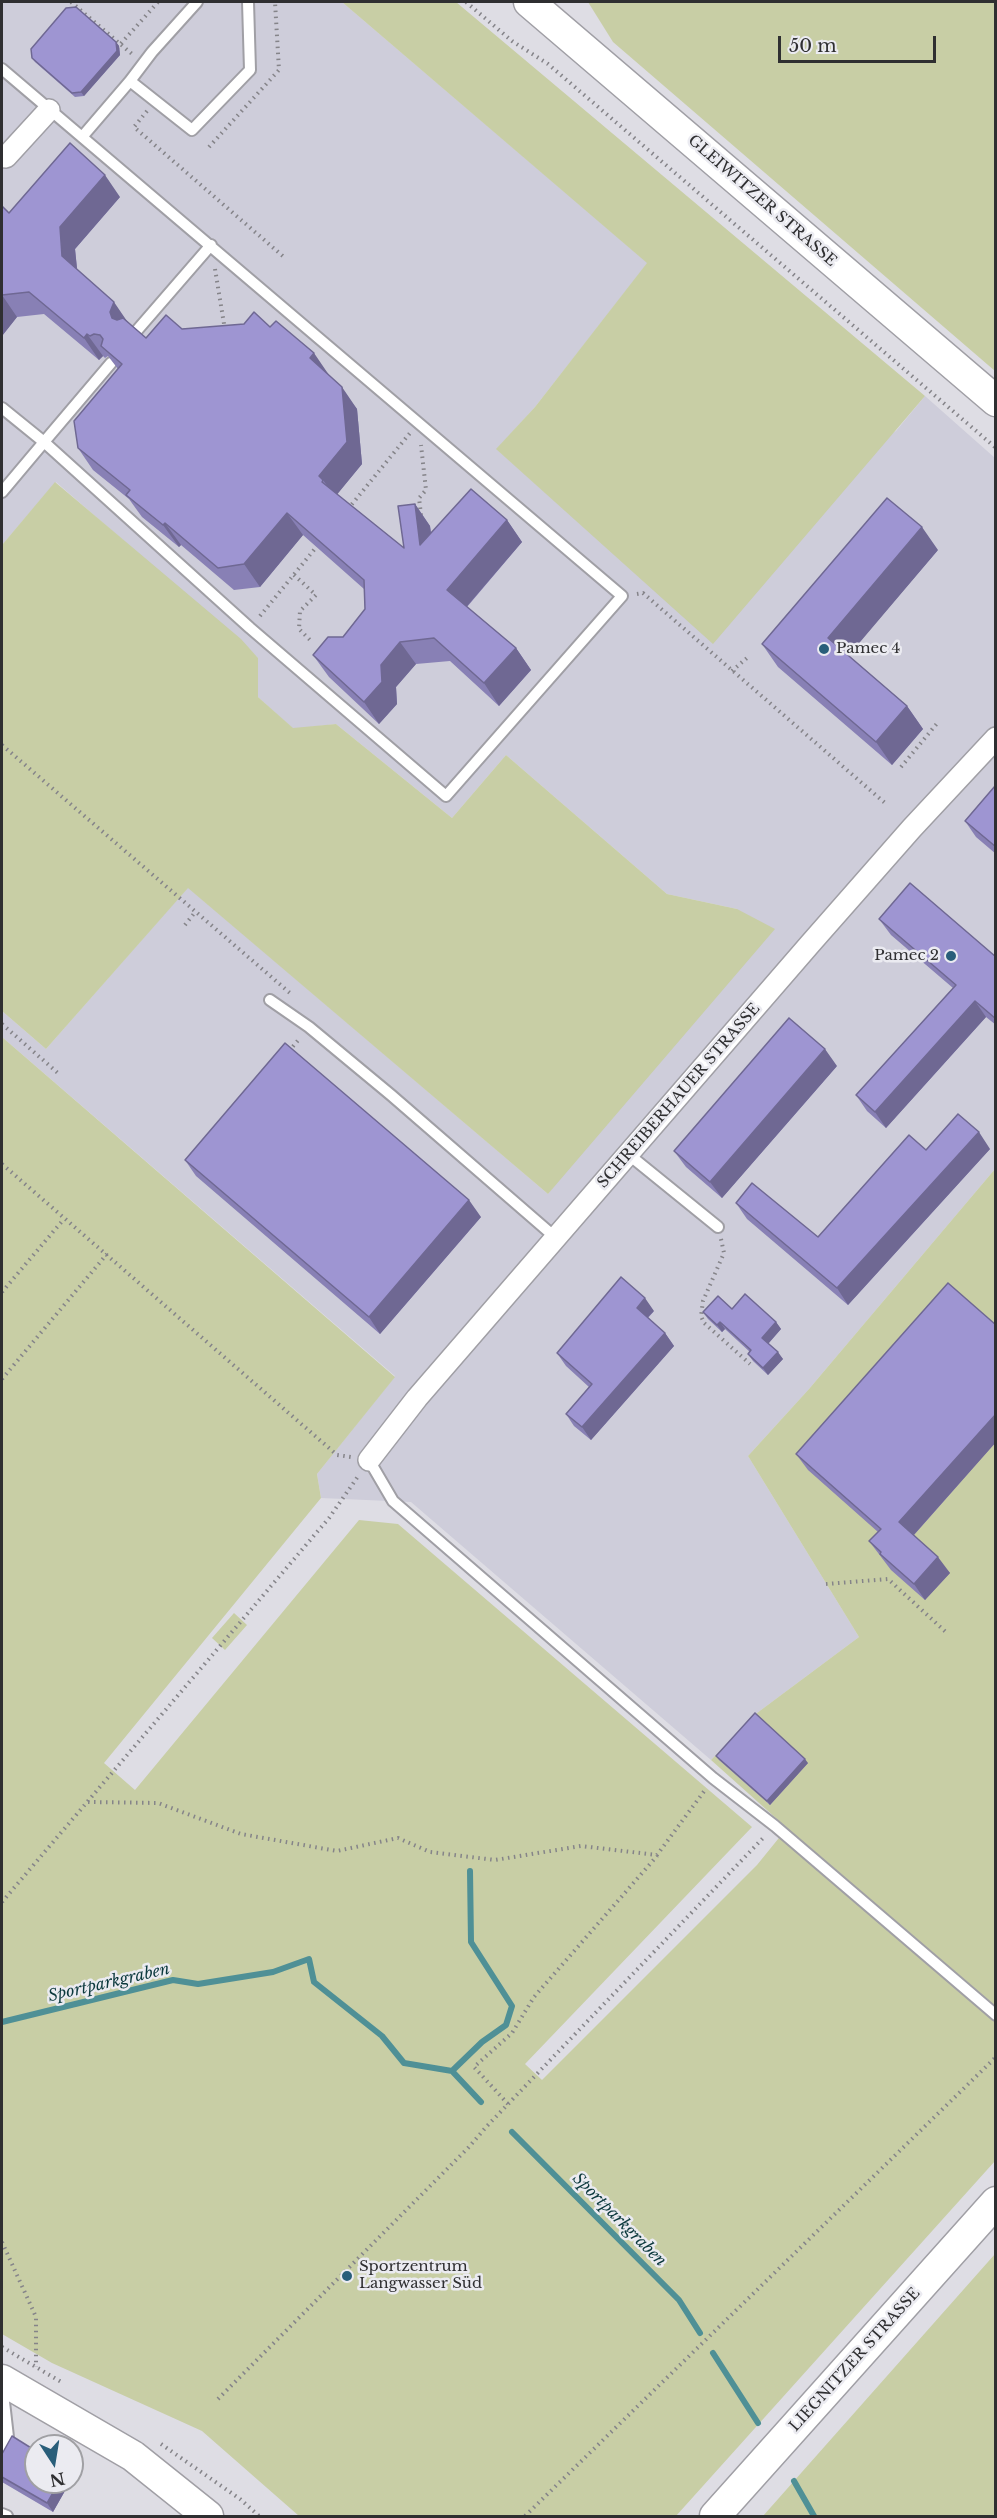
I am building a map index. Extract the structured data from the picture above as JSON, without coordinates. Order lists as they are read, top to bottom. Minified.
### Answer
{"streets":{"main road":["GLEIWITZER STRASSE","LIEGNITZER STRASSE"],"street":["SCHREIBERHAUER STRASSE"]},"water":["Sportparkgraben"],"places":["Pamec 4","Pamec 2","Sportzentrum Langwasser Süd"],"scale_bar":"50 m","north":"bottom"}
